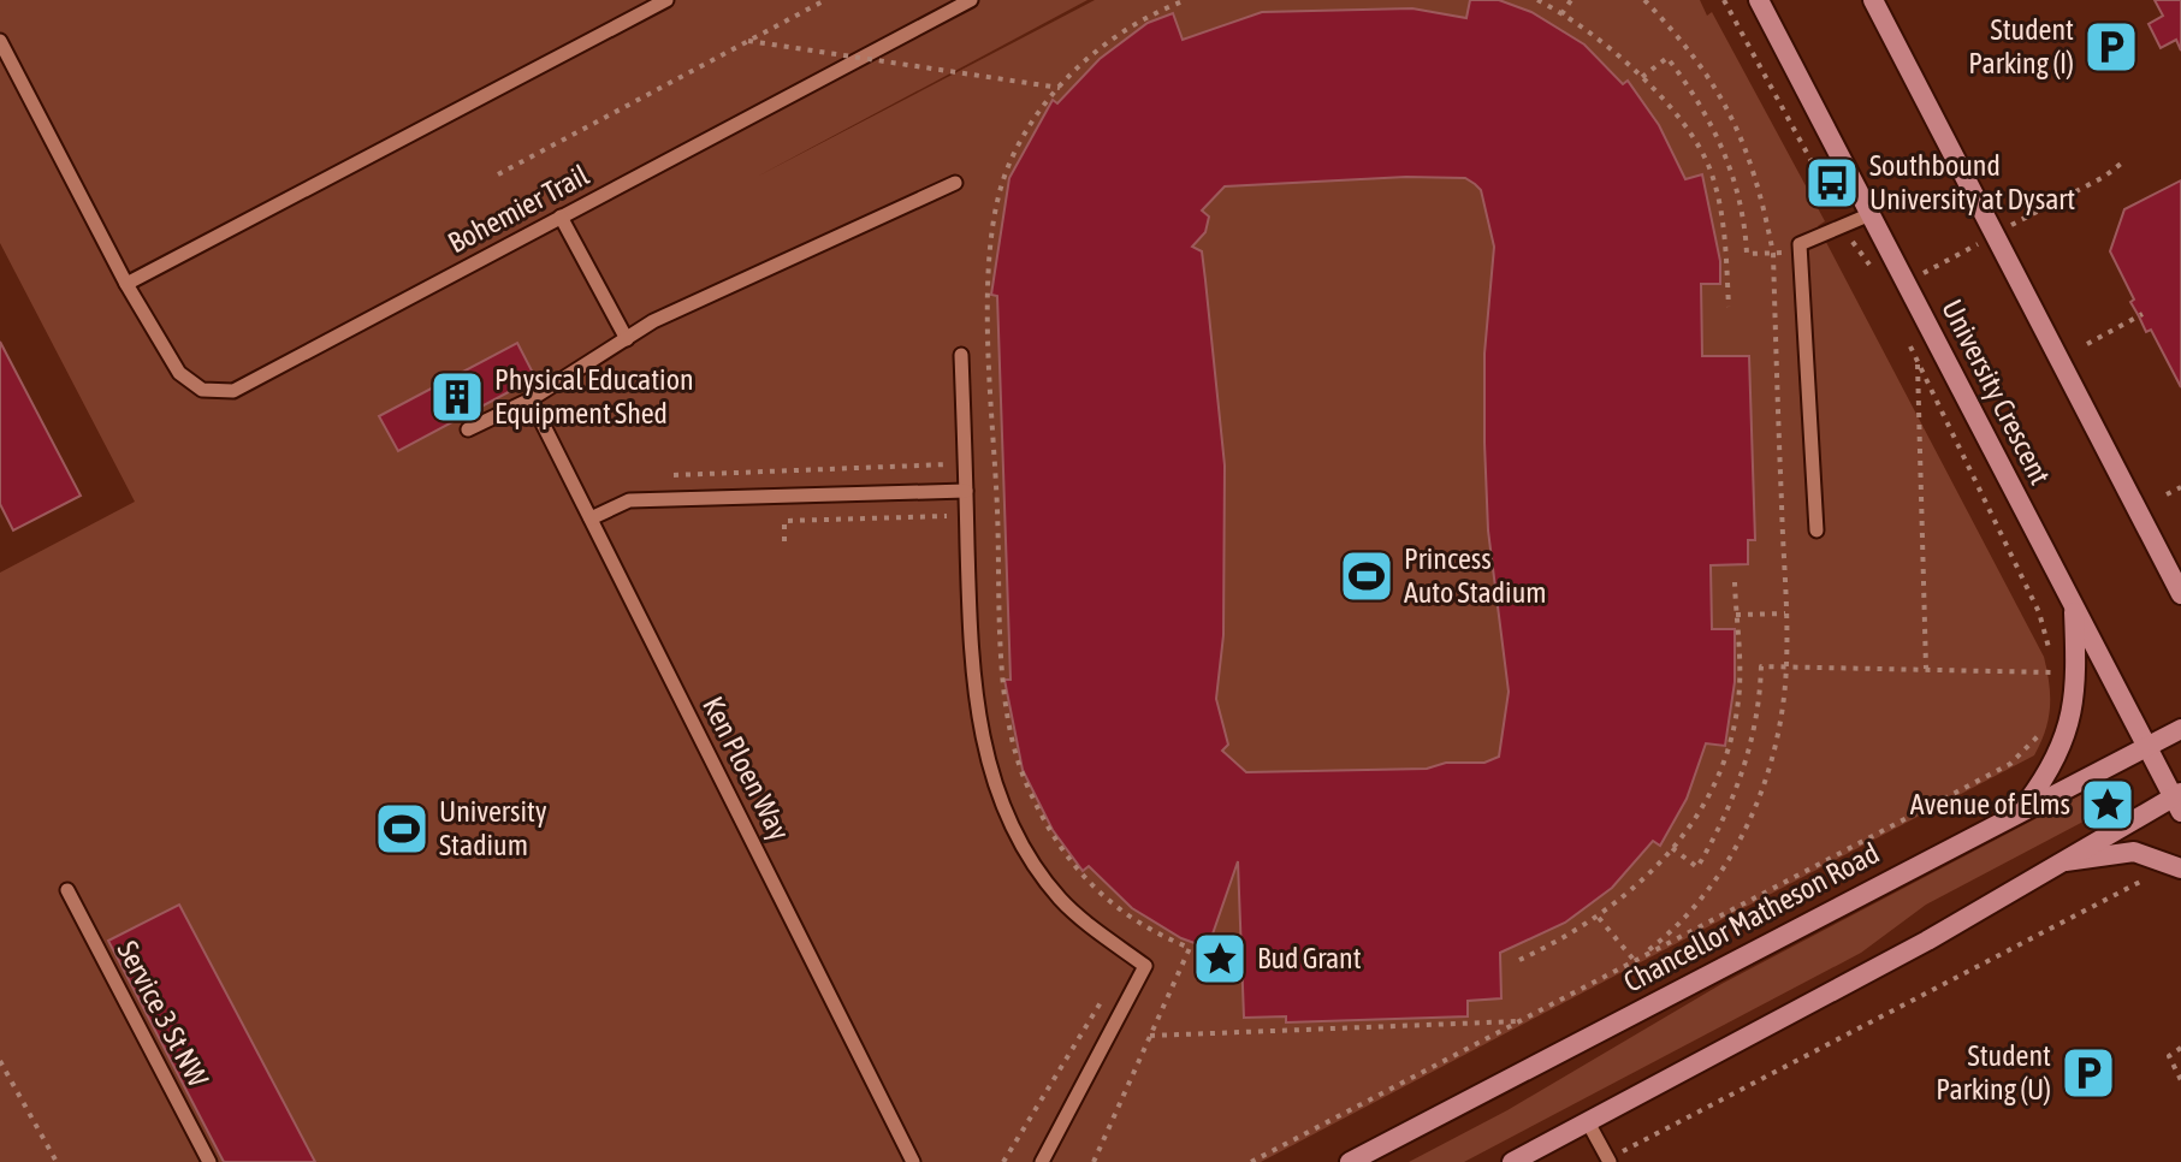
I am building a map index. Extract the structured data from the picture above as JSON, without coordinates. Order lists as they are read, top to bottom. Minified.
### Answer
{"streets":{"main road":["University Crescent","Chancellor Matheson Road"],"lane":["Bohemier Trail","Ken Ploen Way","Service 3 St NW"]},"crossings":[["University Crescent","Chancellor Matheson Road"]],"places":{"parking":["Student Parking (I)","Student Parking (U)"],"bus stop":["Southbound University at Dysart"],"building":["Physical Education Equipment Shed"],"sports":["Princess Auto Stadium","University Stadium"],"place":["Avenue of Elms","Bud Grant"]}}
